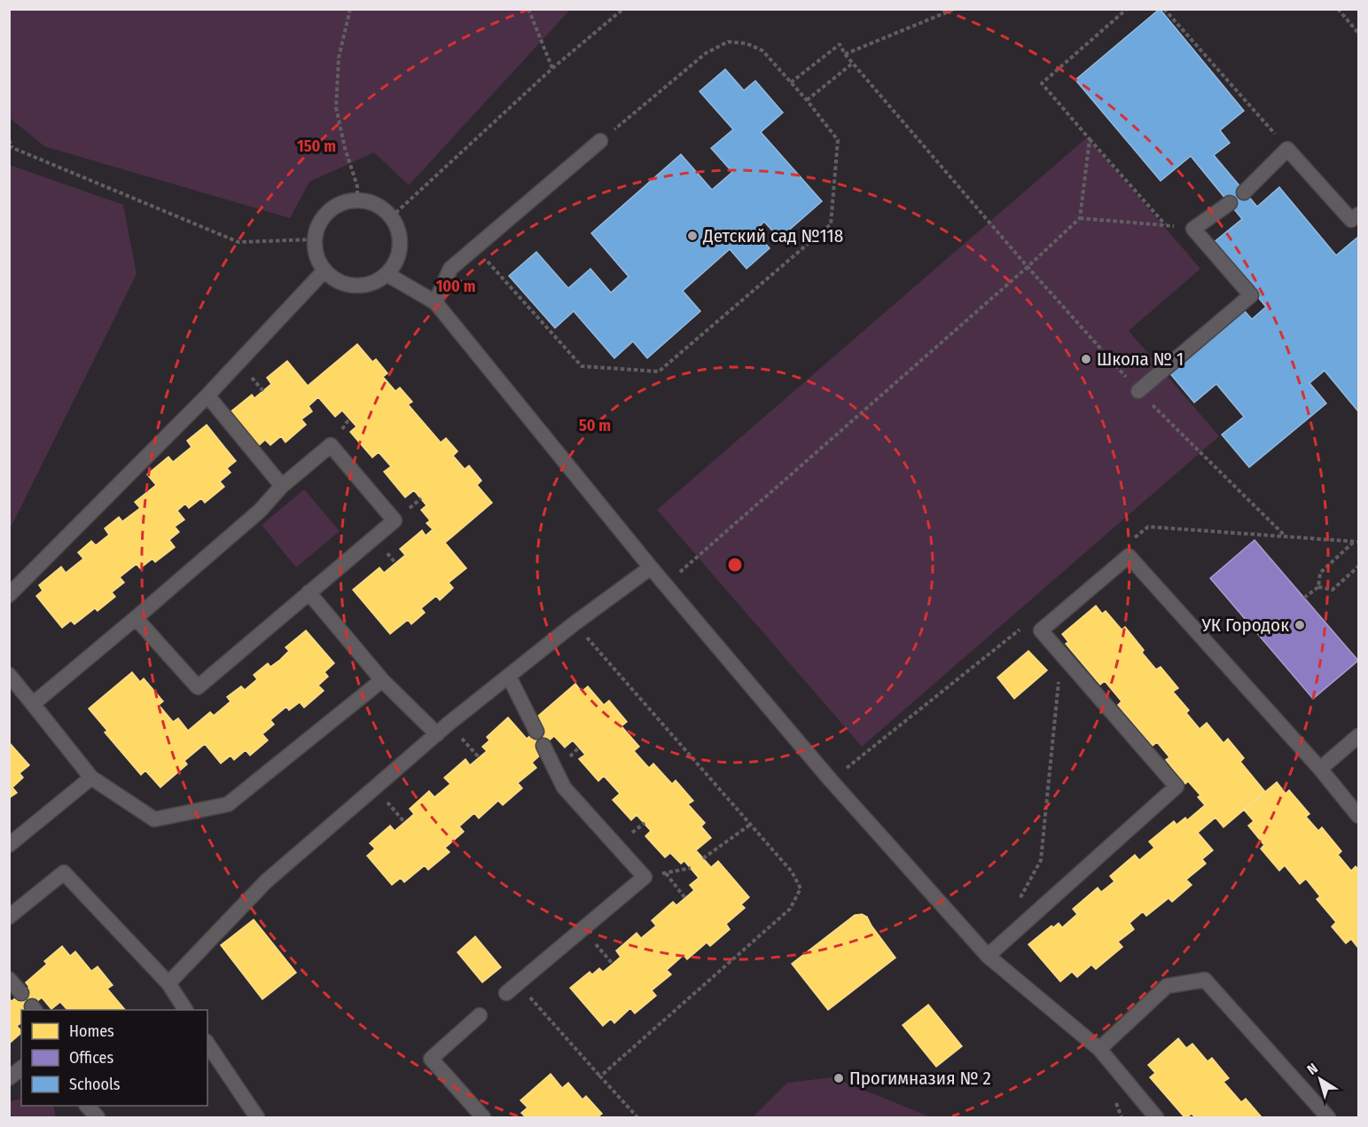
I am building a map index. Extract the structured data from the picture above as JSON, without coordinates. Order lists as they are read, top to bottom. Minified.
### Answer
{"places":["Детский сад №118","Школа № 1","УК Городок","Прогимназия № 2"],"legend":["Homes","Offices","Schools"],"north":"top left","rings":["150 m","100 m","50 m"]}
